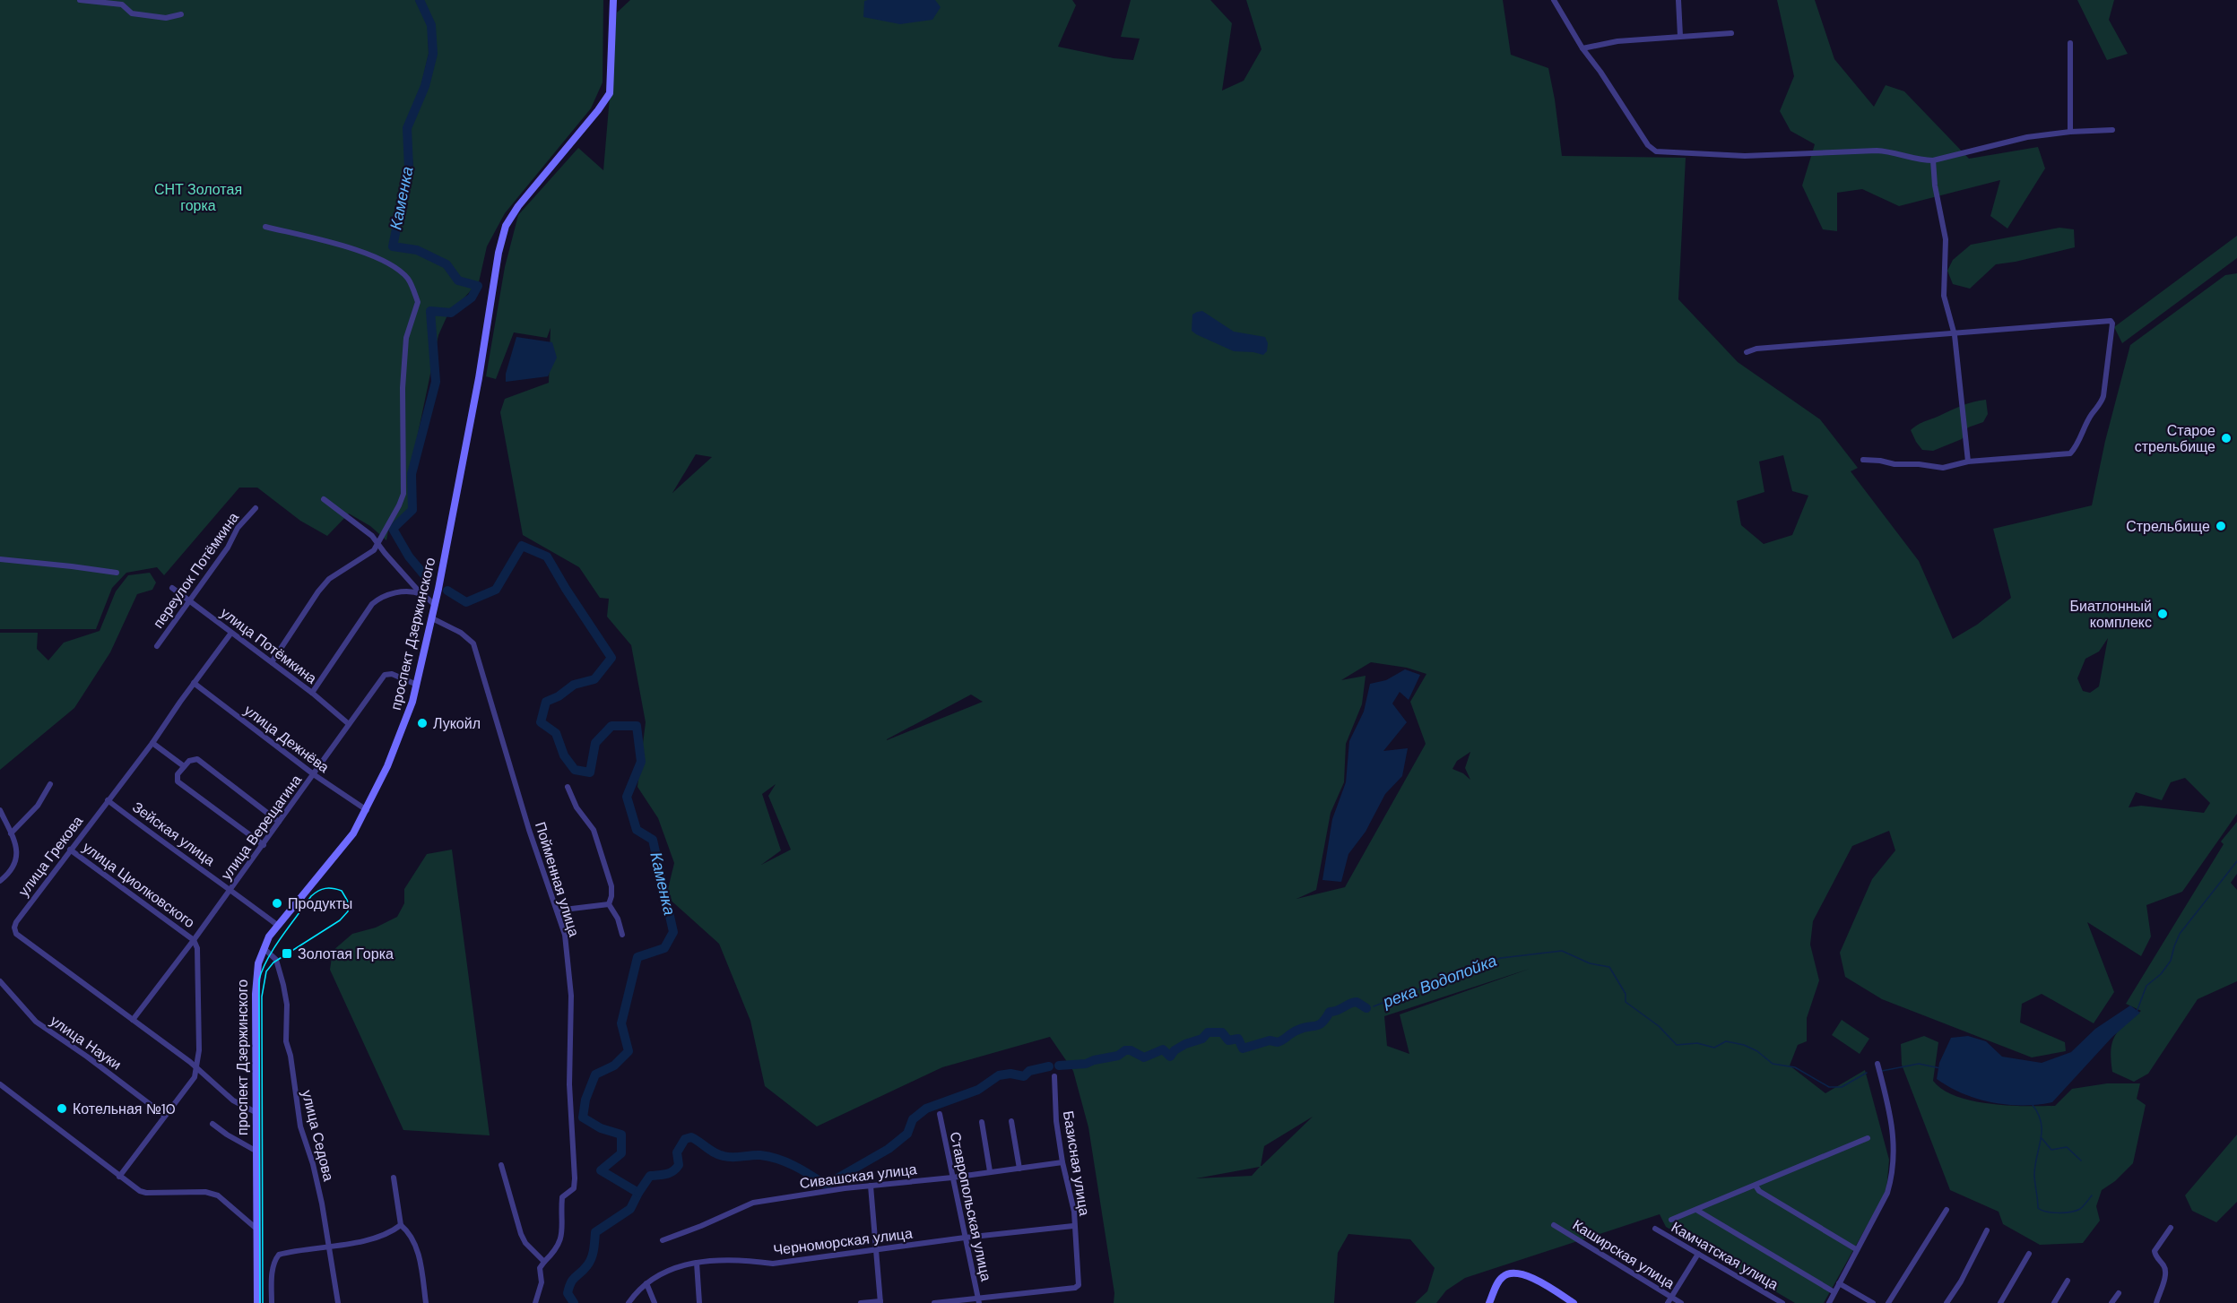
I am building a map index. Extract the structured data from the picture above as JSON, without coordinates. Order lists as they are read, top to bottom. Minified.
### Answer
{"streets":{"street":["переулок Потёмкина","проспект Дзержинского","улица Потёмкина","улица Дежнёва","улица Верещагина","Зейская улица","улица Грекова","Пойменная улица","улица Циолковского","улица Науки","улица Седова","Базисная улица","Сивашская улица","Ставропольская улица","Черноморская улица","Каширская улица","Камчатская улица"]},"crossings":[["переулок Потёмкина","улица Потёмкина"],["проспект Дзержинского","улица Дежнёва"],["проспект Дзержинского","улица Верещагина"],["проспект Дзержинского","Зейская улица"],["проспект Дзержинского","улица Грекова"],["проспект Дзержинского","Пойменная улица"],["проспект Дзержинского","улица Седова"],["улица Потёмкина","улица Верещагина"],["улица Потёмкина","улица Грекова"],["улица Дежнёва","улица Верещагина"],["улица Дежнёва","улица Грекова"],["улица Верещагина","Зейская улица"],["улица Верещагина","улица Грекова"],["улица Верещагина","улица Циолковского"],["Зейская улица","улица Грекова"],["улица Грекова","улица Циолковского"],["Базисная улица","Сивашская улица"],["Базисная улица","Ставропольская улица"],["Базисная улица","Черноморская улица"],["Сивашская улица","Ставропольская улица"],["Ставропольская улица","Черноморская улица"]],"water":["Каменка","река Водопойка"],"parks":["СНТ Золотая горка"],"places":{"other":["Старое стрельбище","Стрельбище","Биатлонный комплекс","Лукойл","Продукты","Котельная №10"],"transit":["Золотая Горка"]}}
